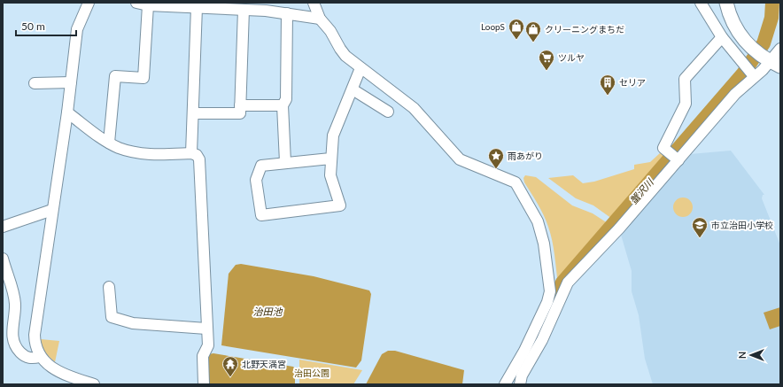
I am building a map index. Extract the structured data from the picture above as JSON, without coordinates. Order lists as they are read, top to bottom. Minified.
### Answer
{"water":["蟹沢川","治田池"],"parks":["治田公園"],"places":{"shop":["LoopS","クリーニングまちだ"],"supermarket":["ツルヤ"],"building":["セリア"],"place":["雨あがり"],"school or university":["市立治田小学校"],"temple":["北野天満宮"]},"scale_bar":"50 m","north":"left"}
